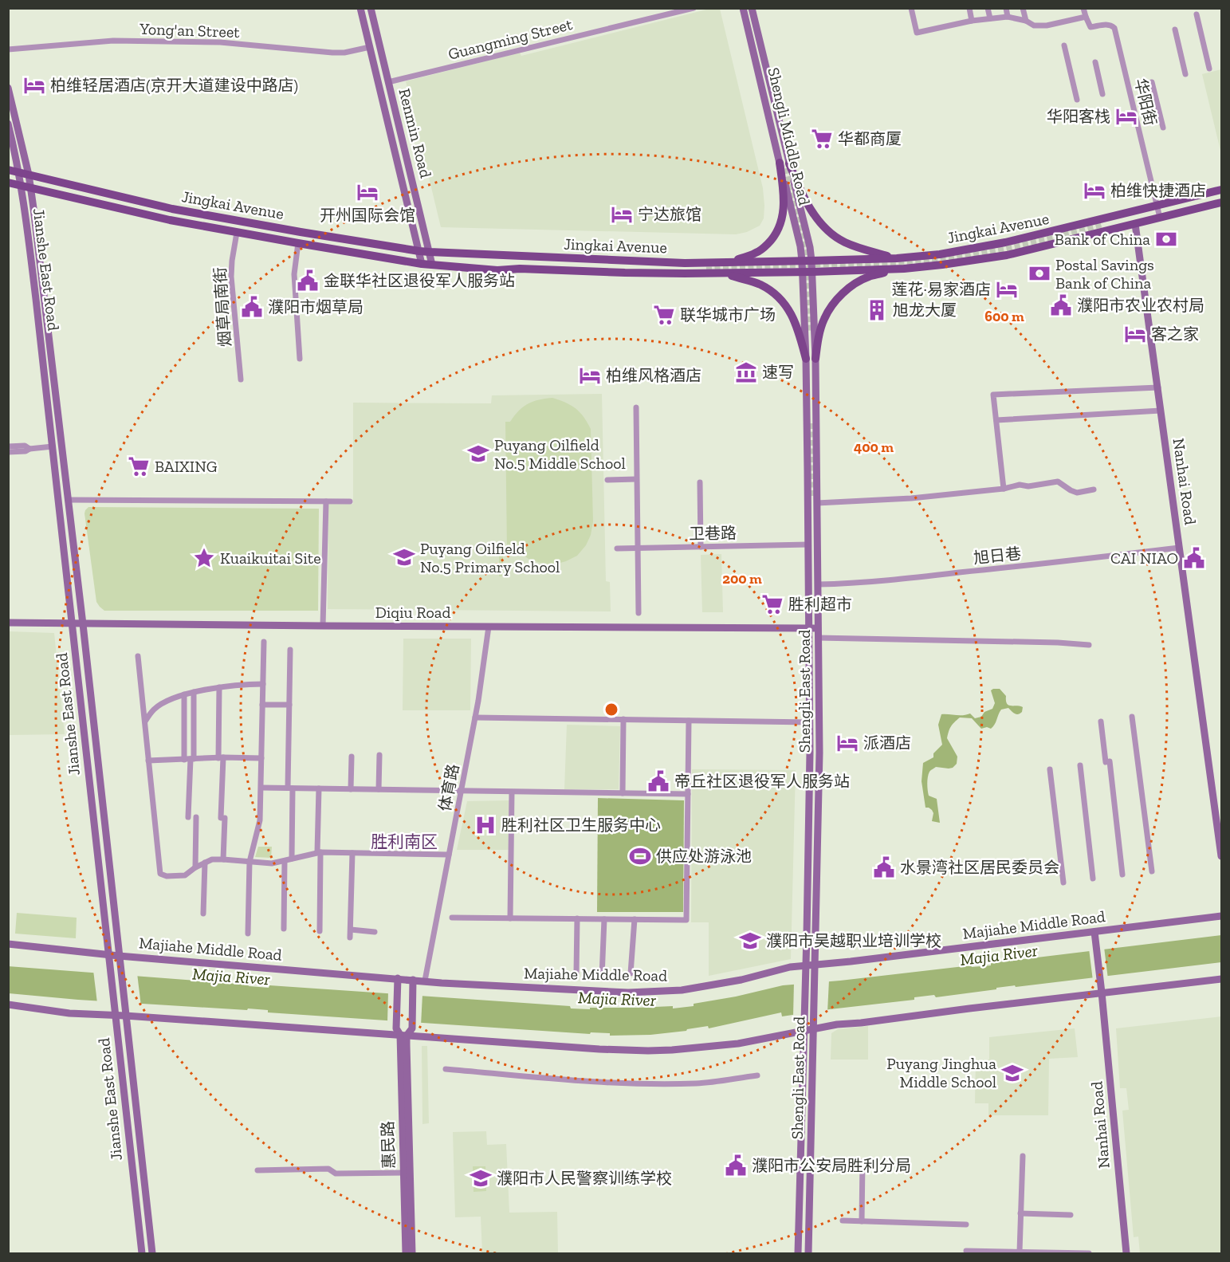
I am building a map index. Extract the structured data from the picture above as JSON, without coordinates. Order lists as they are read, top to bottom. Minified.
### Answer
{"streets":{"main road":["Jingkai Avenue"],"street":["Yong'an Street","Guangming Street","华阳街","Renmin Road","Shengli Middle Road","Jianshe East Road","烟草局南街","Nanhai Road","卫巷路","旭日巷","Diqiu Road","Shengli East Road","体育路","Majiahe Middle Road","惠民路"]},"crossings":[["Yong'an Street","Renmin Road"],["Guangming Street","Renmin Road"],["华阳街","Jingkai Avenue"],["Renmin Road","Jingkai Avenue"],["Shengli Middle Road","Jingkai Avenue"],["Shengli Middle Road","Shengli East Road"],["Jingkai Avenue","Jianshe East Road"],["Jingkai Avenue","烟草局南街"],["Jingkai Avenue","Nanhai Road"],["Jingkai Avenue","Shengli East Road"],["Jianshe East Road","Diqiu Road"],["Jianshe East Road","Majiahe Middle Road"],["Nanhai Road","旭日巷"],["Nanhai Road","Majiahe Middle Road"],["卫巷路","Shengli East Road"],["旭日巷","Shengli East Road"],["Diqiu Road","Shengli East Road"],["Diqiu Road","体育路"],["Shengli East Road","Majiahe Middle Road"],["体育路","Majiahe Middle Road"],["Majiahe Middle Road","惠民路"]],"districts":["胜利南区"],"water":["Majia River"],"places":{"hotel":["柏维轻居酒店(京开大道建设中路店)","华阳客栈","柏维快捷酒店","开州国际会馆","宁达旅馆","莲花·易家酒店","客之家","柏维风格酒店","派酒店"],"supermarket":["华都商厦","联华城市广场","BAIXING","胜利超市"],"bank":["Bank of China","Postal Savings Bank of China"],"public building":["金联华社区退役军人服务站","濮阳市农业农村局","濮阳市烟草局","CAI NIAO","帝丘社区退役军人服务站","水景湾社区居民委员会","濮阳市公安局胜利分局"],"building":["旭龙大厦"],"museum":["速写"],"school or university":["Puyang Oilfield No.5 Middle School","Puyang Oilfield No.5 Primary School","濮阳市吴越职业培训学校","Puyang Jinghua Middle School","濮阳市人民警察训练学校"],"place":["Kuaikuitai Site"],"hospital":["胜利社区卫生服务中心"],"sports":["供应处游泳池"]},"rings":["600 m","400 m","200 m"]}
